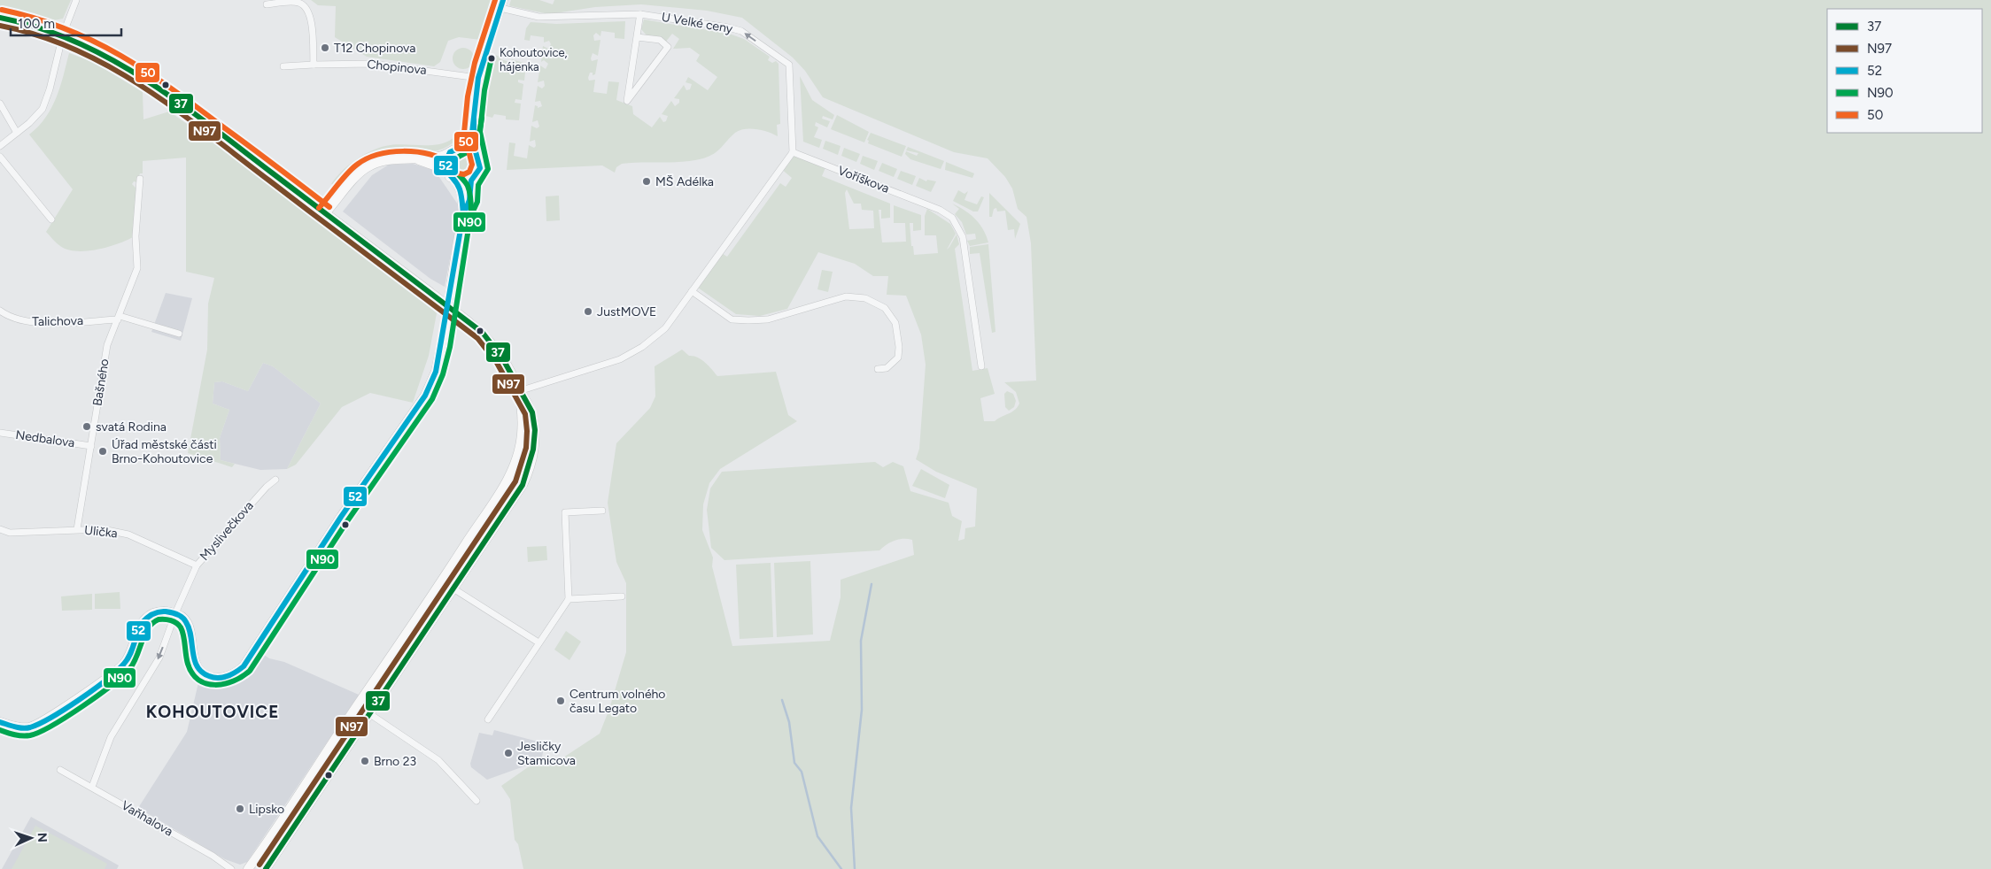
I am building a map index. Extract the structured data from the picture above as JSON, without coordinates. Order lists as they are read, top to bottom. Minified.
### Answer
{"streets":{"street":["U Velké ceny","Chopinova","Voříškova","Talichova","Bašného","Nedbalova","Myslivečkova","Ulička","Vaňhalova"]},"crossings":[["U Velké ceny","Voříškova"],["Talichova","Bašného"],["Bašného","Nedbalova"],["Bašného","Ulička"],["Myslivečkova","Ulička"],["Myslivečkova","Vaňhalova"]],"one_way":["U Velké ceny","Myslivečkova"],"districts":["KOHOUTOVICE"],"places":["T12 Chopinova","Kohoutovice, hájenka","MŠ Adélka","JustMOVE","svatá Rodina","Úřad městské části Brno-Kohoutovice","Centrum volného času Legato","Jesličky Stamicova","Brno 23","Lipsko"],"lines":["transit line 52","transit line 50","transit line 37","transit line N97","transit line N90"],"legend":["37","N97","52","N90","50"],"scale_bar":"100 m","north":"right"}
